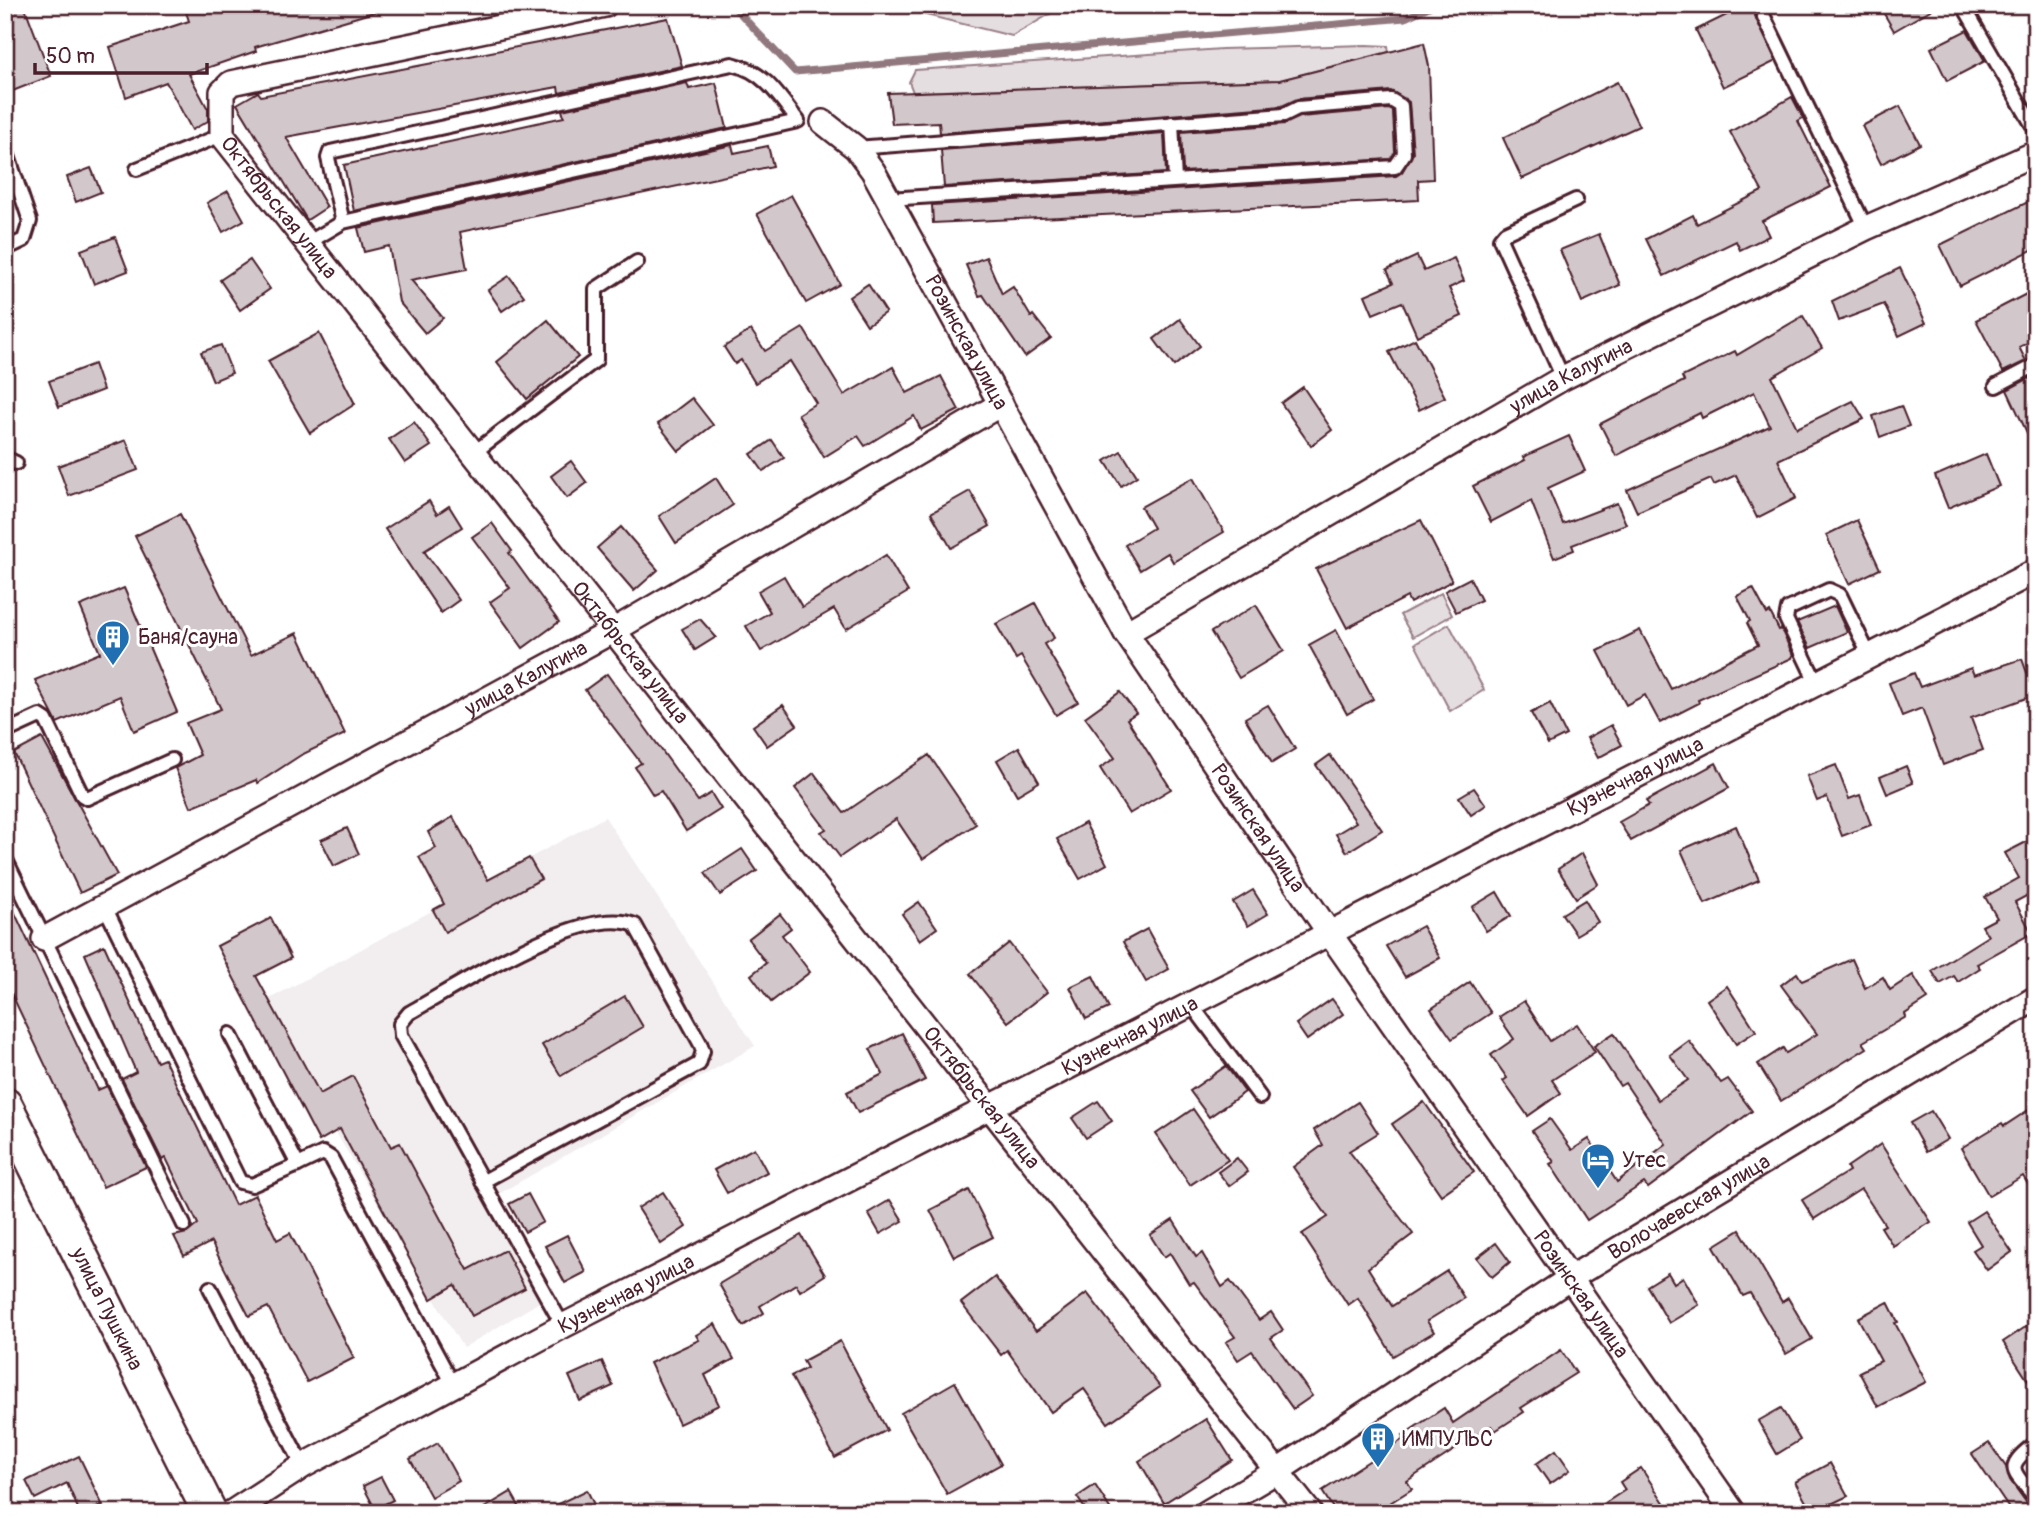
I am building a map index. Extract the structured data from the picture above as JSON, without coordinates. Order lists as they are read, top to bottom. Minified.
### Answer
{"streets":{"main road":["улица Пушкина"],"street":["Октябрьская улица","Розинская улица","улица Калугина","Кузнечная улица","Волочаевская улица"]},"crossings":[["Октябрьская улица","улица Калугина"],["Октябрьская улица","Кузнечная улица"],["Октябрьская улица","Волочаевская улица"],["Розинская улица","улица Калугина"],["Розинская улица","Кузнечная улица"],["Розинская улица","Волочаевская улица"]],"places":{"building":["Баня/сауна","ИМПУЛЬС"],"hotel":["Утес"]},"scale_bar":"50 m"}
